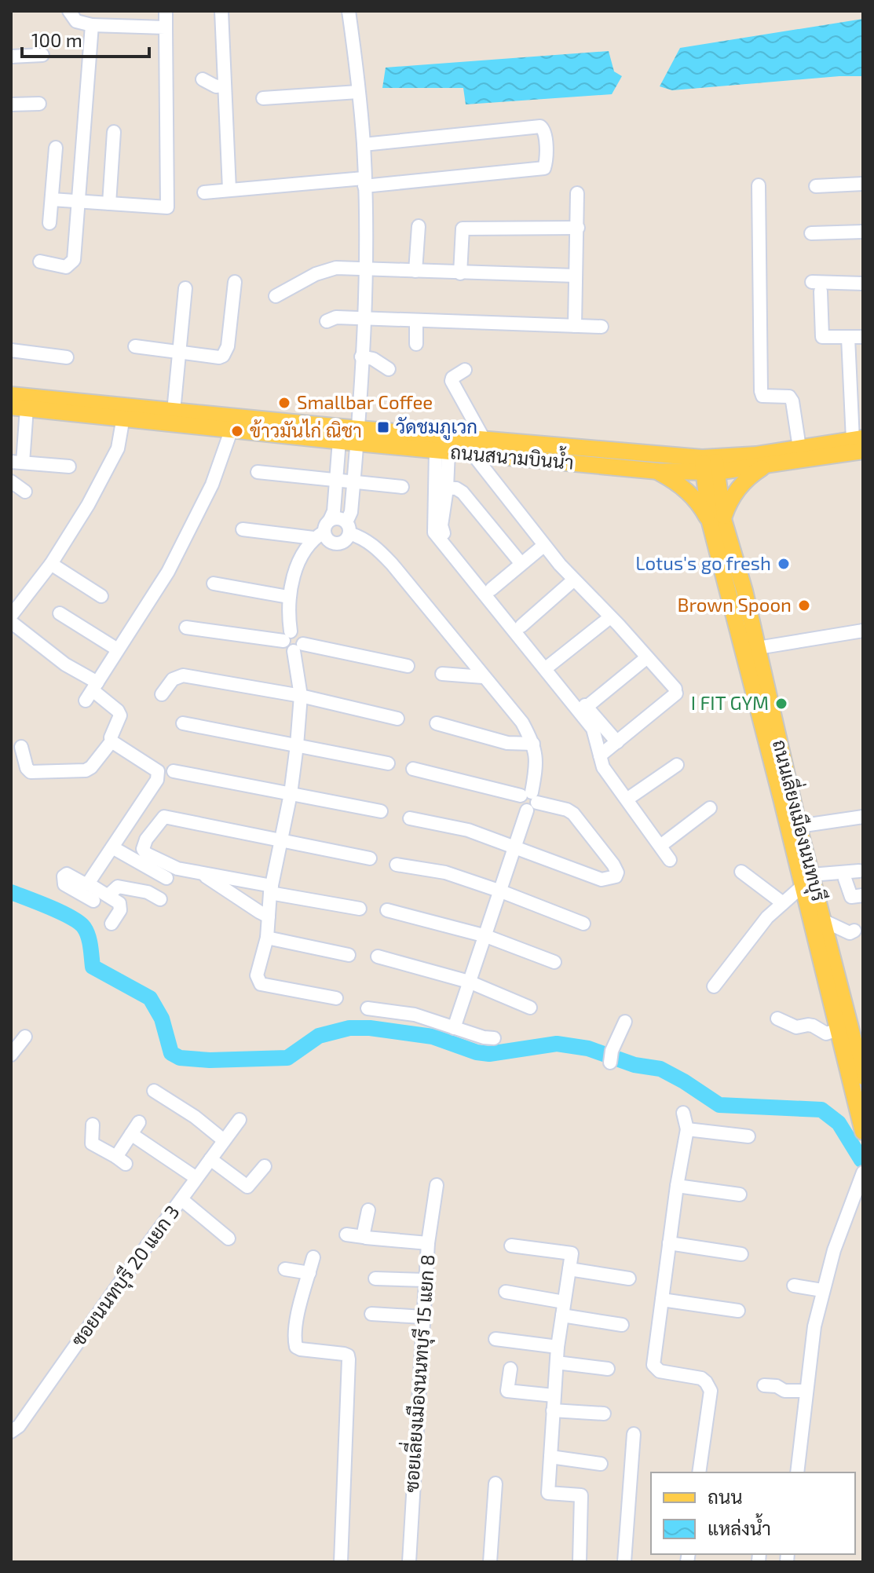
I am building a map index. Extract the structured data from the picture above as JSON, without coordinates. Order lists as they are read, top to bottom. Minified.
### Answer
{"streets":{"main road":["ถนนสนามบินน้ำ","ถนนเลี่ยงเมืองนนทบุรี"],"street":["ซอยนนทบุรี 20 แยก 3","ซอยเลี่ยงเมืองนนทบุรี 15 แยก 8"]},"crossings":[["ถนนสนามบินน้ำ","ถนนเลี่ยงเมืองนนทบุรี"]],"places":{"other":["Smallbar Coffee","ข้าวมันไก่ ณิชา","Lotus's go fresh","Brown Spoon","I FIT GYM"],"transit":["วัดชมภูเวก"]},"legend":["ถนน","แหล่งน้ำ"],"scale_bar":"100 m"}
